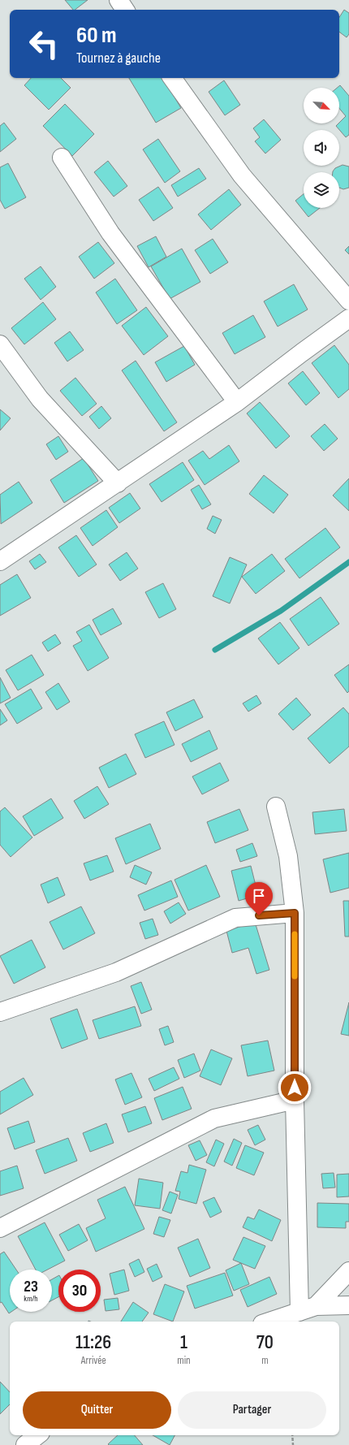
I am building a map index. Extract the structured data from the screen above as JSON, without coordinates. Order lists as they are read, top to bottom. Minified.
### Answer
{"north":"bottom right","page":{"turn":["60 m","Tournez à gauche"],"speed":"23 km/h","limit":"30","eta":["11:26","Arrivée","1","min","70","m"],"buttons":["Quitter","Partager"]}}
